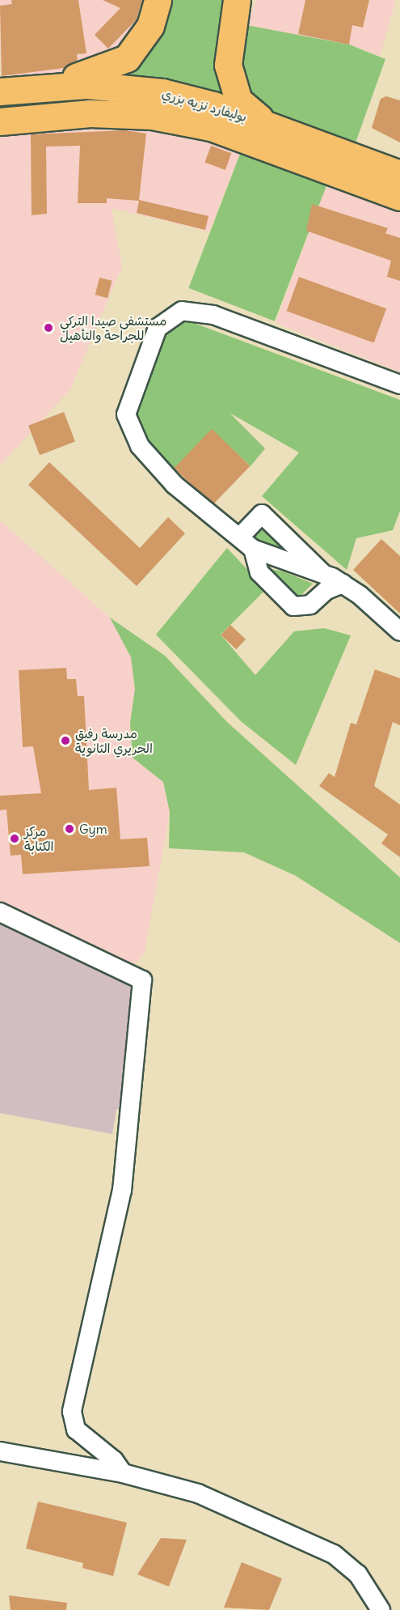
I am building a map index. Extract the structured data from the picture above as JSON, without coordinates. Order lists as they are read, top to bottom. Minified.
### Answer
{"streets":{"highway":["بوليفارد نزيه بزري"]},"places":["مستشفى صيدا التركي للجراحة والتأهيل","مدرسة رفيق الحريري الثانوية","Gym","مركز الكتابة"]}
